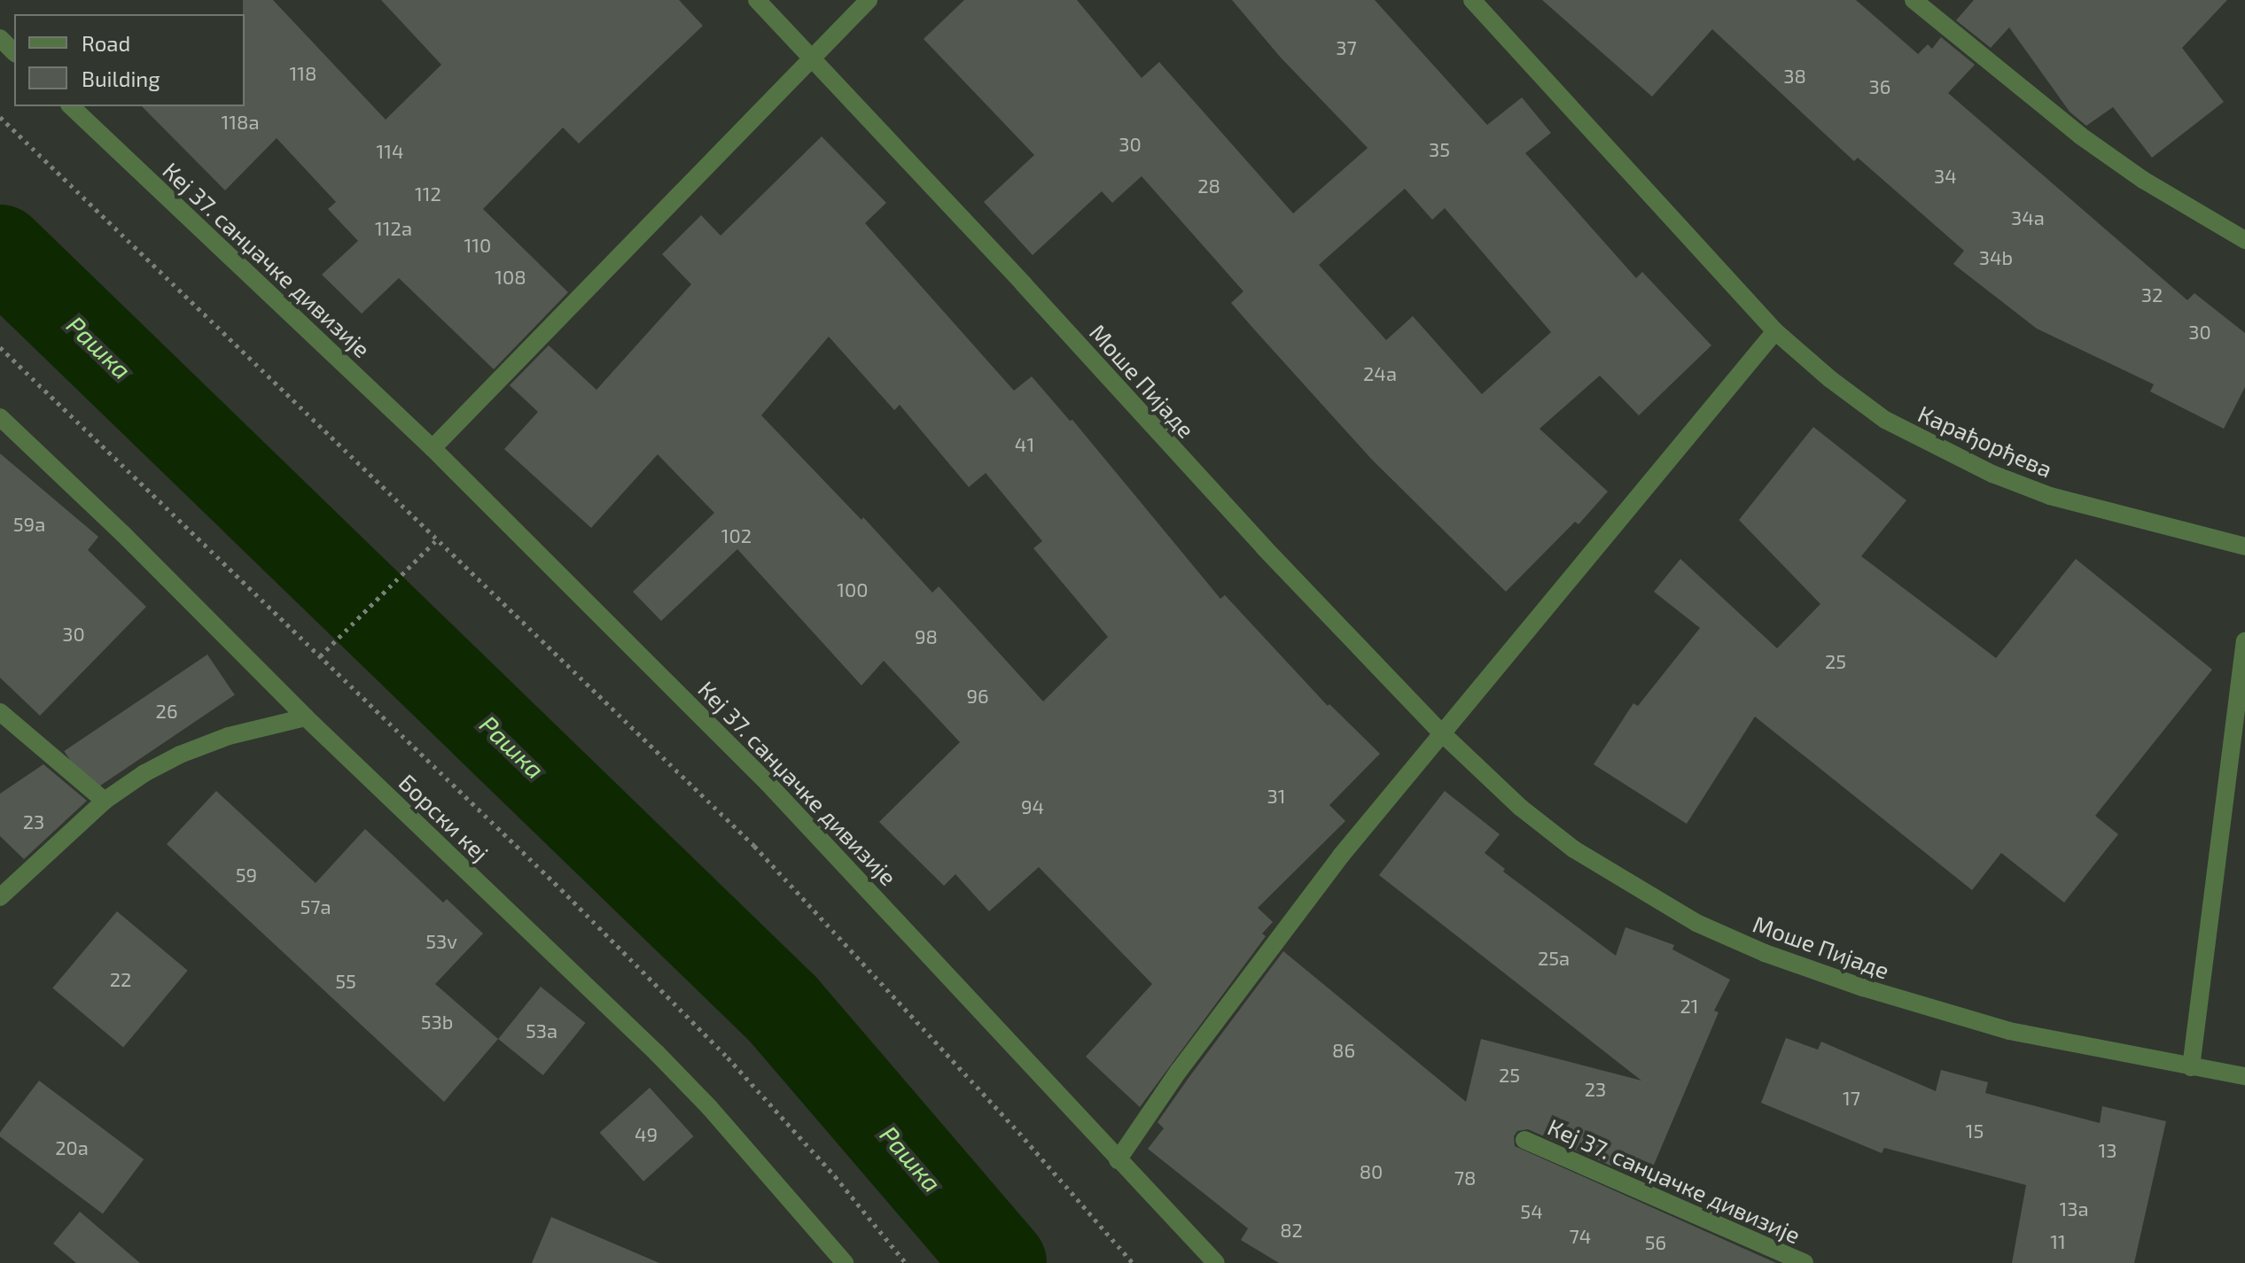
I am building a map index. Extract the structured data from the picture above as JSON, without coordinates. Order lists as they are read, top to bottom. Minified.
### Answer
{"streets":{"street":["Кеј 37. санџачке дивизије","Моше Пијаде","Карађорђева","Борски кеј"]},"water":["Рашка"],"house_numbers":["37","118","38","36","118a","30","35","114","34","28","112","34a","112a","110","34b","108","32","30","24a","41","59a","102","100","30","98","25","96","26","31","94","23","59","57a","53v","25a","22","55","21","53b","53a","86","25","23","17","15","49","20a","13","80","78","13a","54","82","74","11","56"],"legend":["Road","Building"]}
